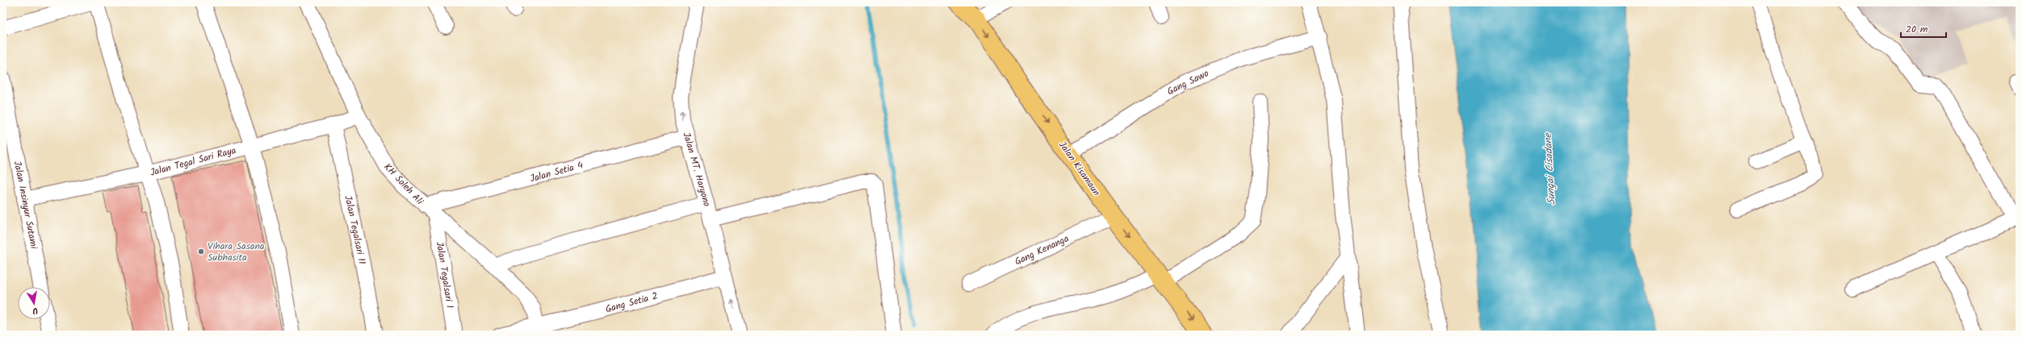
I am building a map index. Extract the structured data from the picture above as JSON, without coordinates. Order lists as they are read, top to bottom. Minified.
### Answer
{"streets":{"main road":["Jalan Kisamaun"],"street":["Gang Sawo","Jalan Tegal Sari Raya","Jalan MT. Haryono","Jalan Setia 4","KH Soleh Ali","Jalan Insinyur Sutami","Jalan Tegalsari II","Gang Kenanga","Jalan Tegalsari 1","Gang Setia 2"]},"crossings":[["Gang Sawo","Jalan Kisamaun"],["Jalan Tegal Sari Raya","KH Soleh Ali"],["Jalan Tegal Sari Raya","Jalan Insinyur Sutami"],["Jalan Tegal Sari Raya","Jalan Tegalsari II"],["Jalan Kisamaun","Gang Kenanga"],["Jalan MT. Haryono","Jalan Setia 4"],["Jalan MT. Haryono","Gang Setia 2"],["Jalan Setia 4","KH Soleh Ali"],["Jalan Setia 4","Jalan Tegalsari 1"],["KH Soleh Ali","Jalan Tegalsari 1"],["KH Soleh Ali","Gang Setia 2"]],"one_way":["Jalan Kisamaun","Jalan MT. Haryono"],"water":["Sungai Cisadane"],"places":["Vihara Sasana Subhasita"],"scale_bar":"20 m","north":"bottom"}
